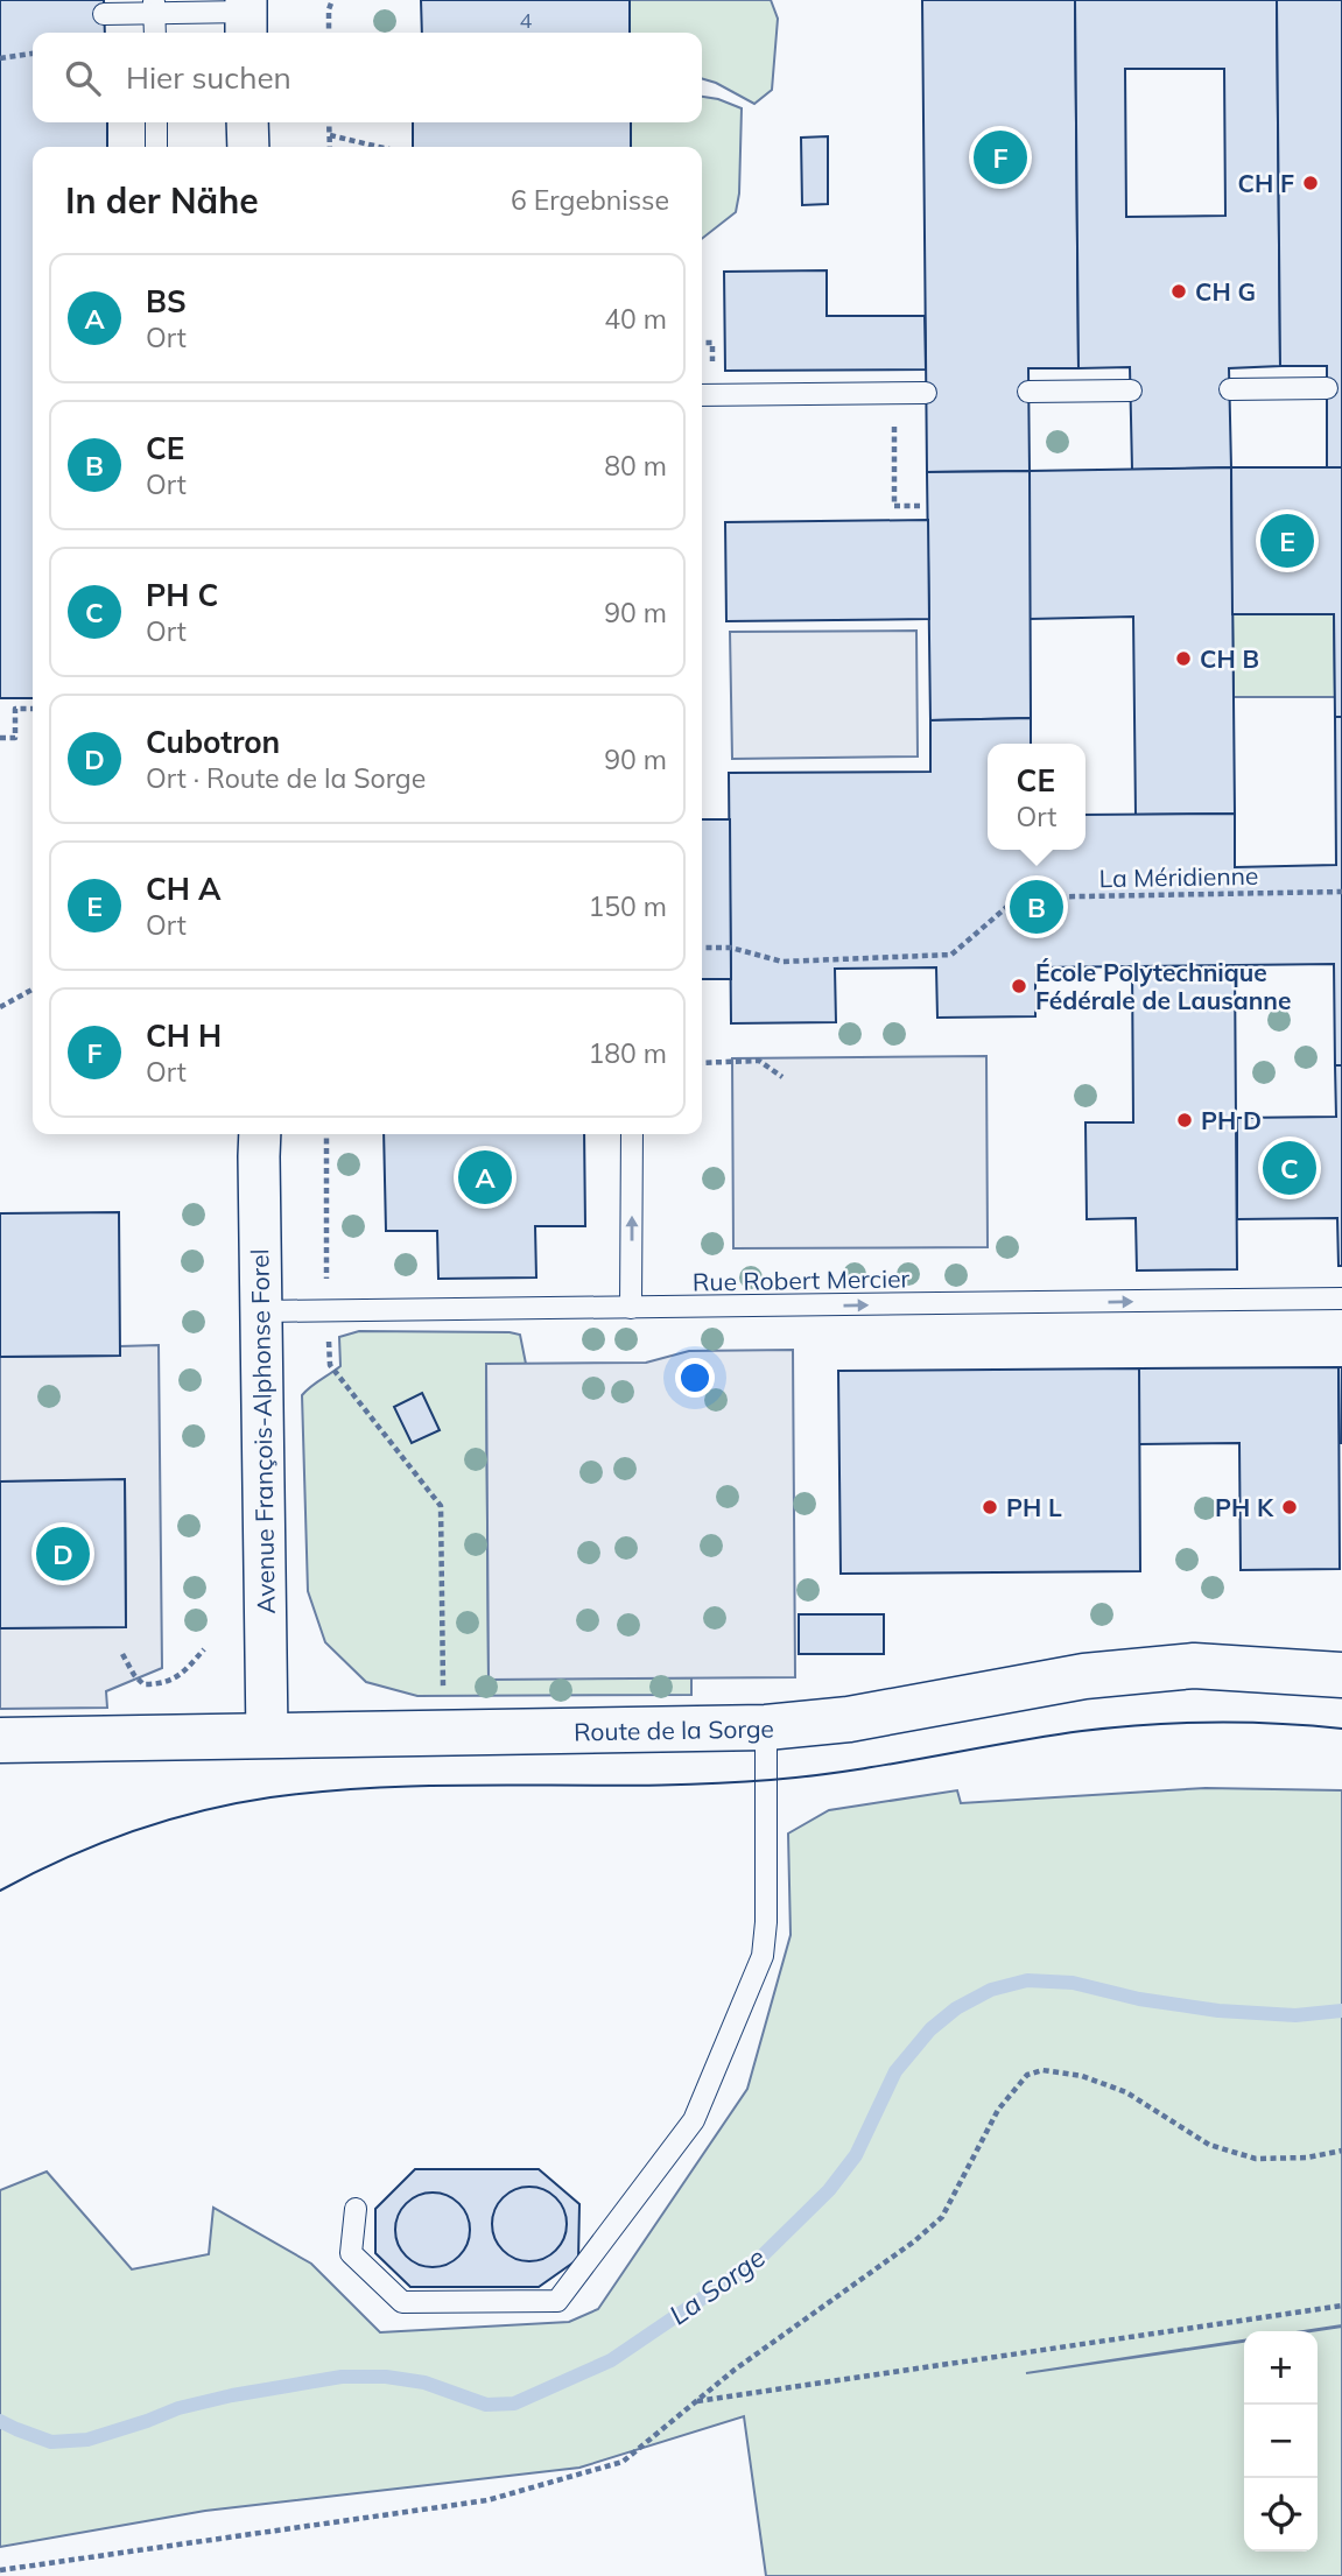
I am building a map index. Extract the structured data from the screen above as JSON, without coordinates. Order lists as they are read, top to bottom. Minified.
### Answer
{"streets":{"street":["Avenue François-Alphonse Forel","Route de la Sorge"],"lane":["Rue Robert Mercier"],"path":["La Méridienne"]},"crossings":[["Rue Robert Mercier","Avenue François-Alphonse Forel"],["Avenue François-Alphonse Forel","Route de la Sorge"]],"one_way":["Rue Robert Mercier"],"water":["La Sorge"],"places":["CH F","CH G","CH B","École Polytechnique Fédérale de Lausanne","PH D","PH L","PH K"],"house_numbers":["4"],"page":{"search":"Hier suchen","pins":["F","E","B","C","A","D"],"heading":["In der Nähe","6 Ergebnisse"],"list":[{"mark":"A","name":"BS","note":"Ort","value":"40 m"},{"mark":"B","name":"CE","note":"Ort","value":"80 m"},{"mark":"C","name":"PH C","note":"Ort","value":"90 m"},{"mark":"D","name":"Cubotron","note":"Ort · Route de la Sorge","value":"90 m"},{"mark":"E","name":"CH A","note":"Ort","value":"150 m"},{"mark":"F","name":"CH H","note":"Ort","value":"180 m"}],"popup":["CE","Ort"],"map_buttons":["+","−"]}}
